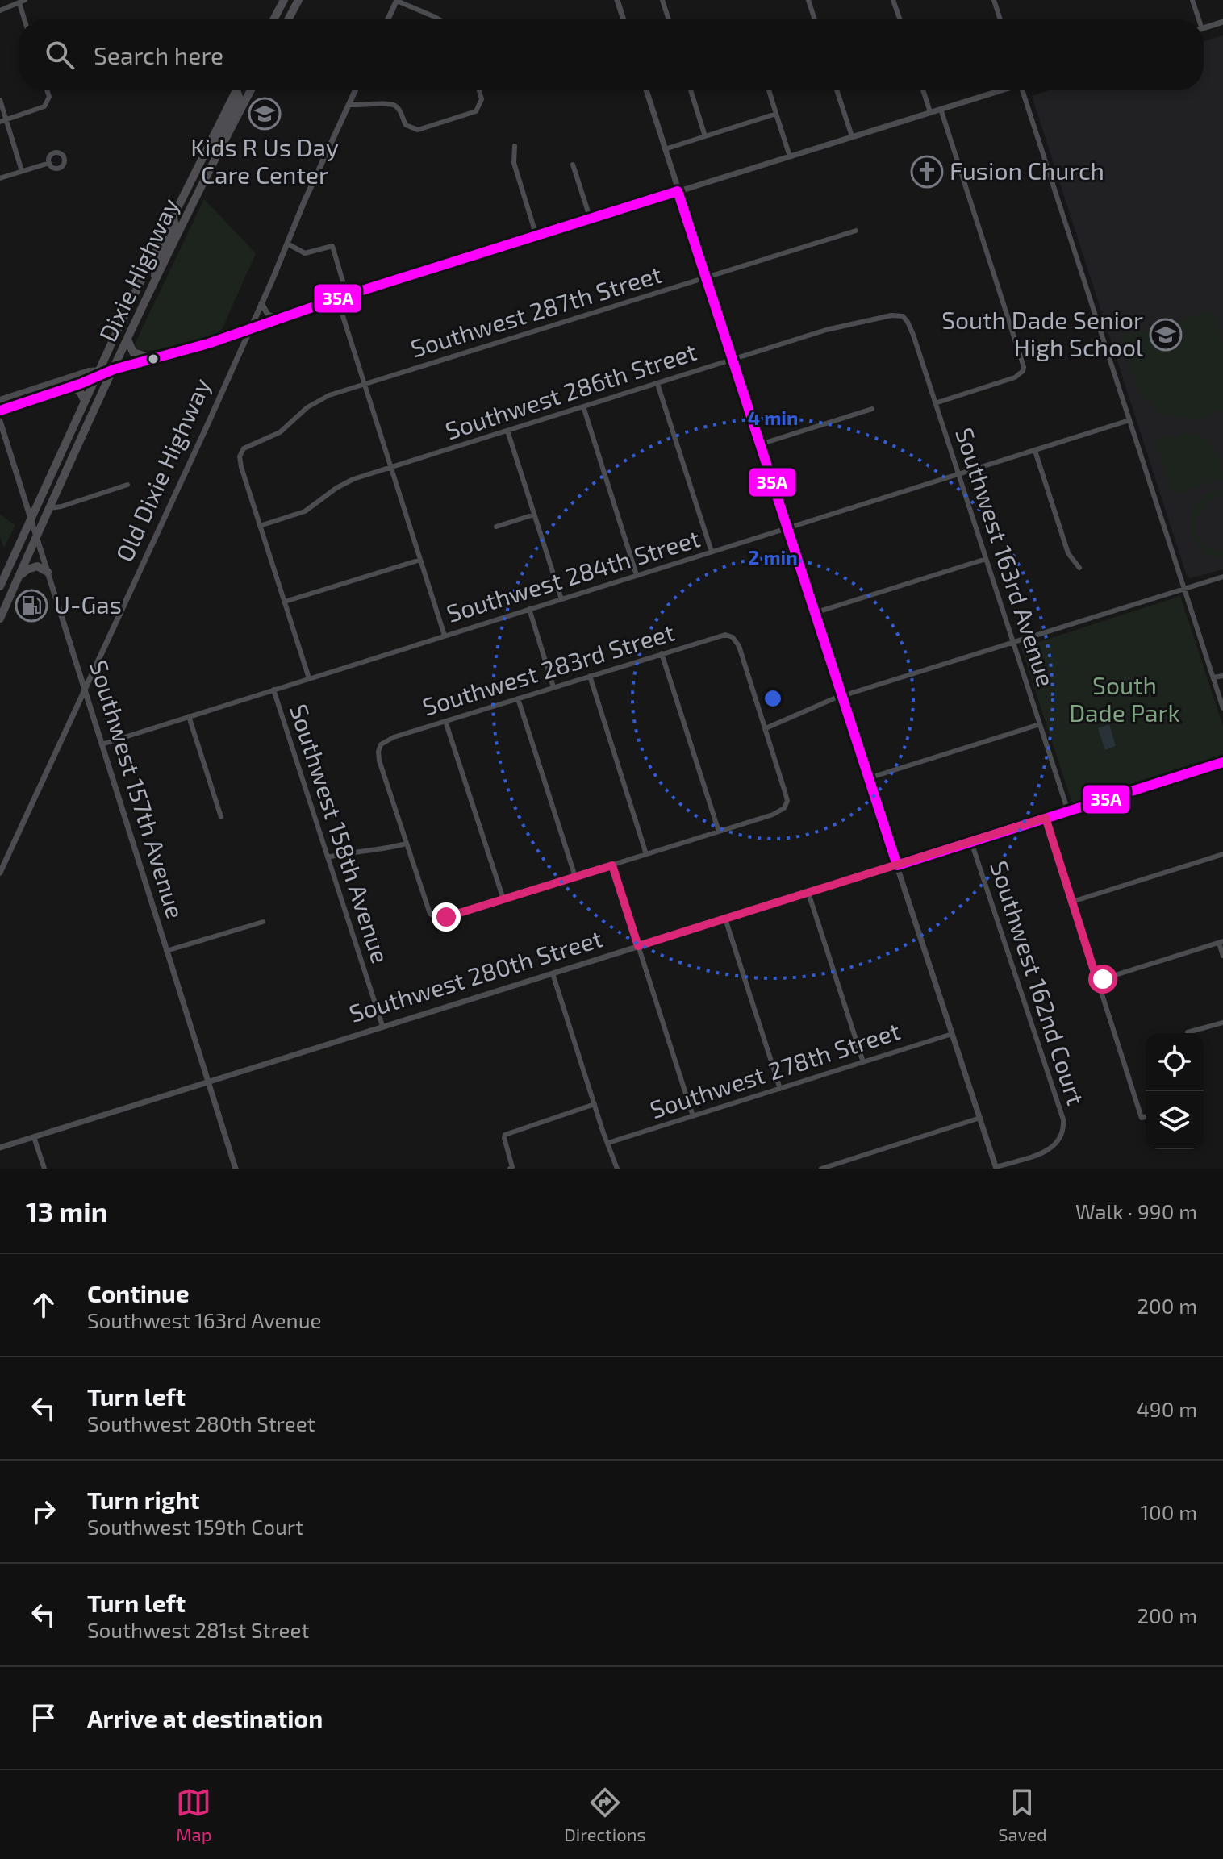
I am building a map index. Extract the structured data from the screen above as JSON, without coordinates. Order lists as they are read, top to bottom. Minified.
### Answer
{"streets":{"highway":["Dixie Highway"],"street":["Southwest 287th Street","Southwest 286th Street","Old Dixie Highway","Southwest 163rd Avenue","Southwest 284th Street","Southwest 283rd Street","Southwest 157th Avenue","Southwest 158th Avenue","Southwest 280th Street","Southwest 162nd Court","Southwest 278th Street"]},"crossings":[["Dixie Highway","Southwest 157th Avenue"],["Southwest 287th Street","Southwest 286th Street"],["Southwest 286th Street","Southwest 163rd Avenue"],["Old Dixie Highway","Southwest 157th Avenue"],["Southwest 163rd Avenue","Southwest 284th Street"],["Southwest 163rd Avenue","Southwest 280th Street"],["Southwest 284th Street","Southwest 157th Avenue"],["Southwest 284th Street","Southwest 158th Avenue"],["Southwest 157th Avenue","Southwest 280th Street"],["Southwest 158th Avenue","Southwest 280th Street"],["Southwest 280th Street","Southwest 162nd Court"]],"parks":["South Dade Park"],"places":{"school or university":["Kids R Us Day Care Center","South Dade Senior High School"],"church":["Fusion Church"],"fuel station":["U-Gas"]},"lines":["transit line 35A"],"page":{"search":"Search here","heading":["13 min","Walk · 990 m"],"list":[["Continue","Southwest 163rd Avenue","200 m"],["Turn left","Southwest 280th Street","490 m"],["Turn right","Southwest 159th Court","100 m"],["Turn left","Southwest 281st Street","200 m"],"Arrive at destination"],"nav":["Map","Directions","Saved"]},"rings":["4 min","2 min"]}
